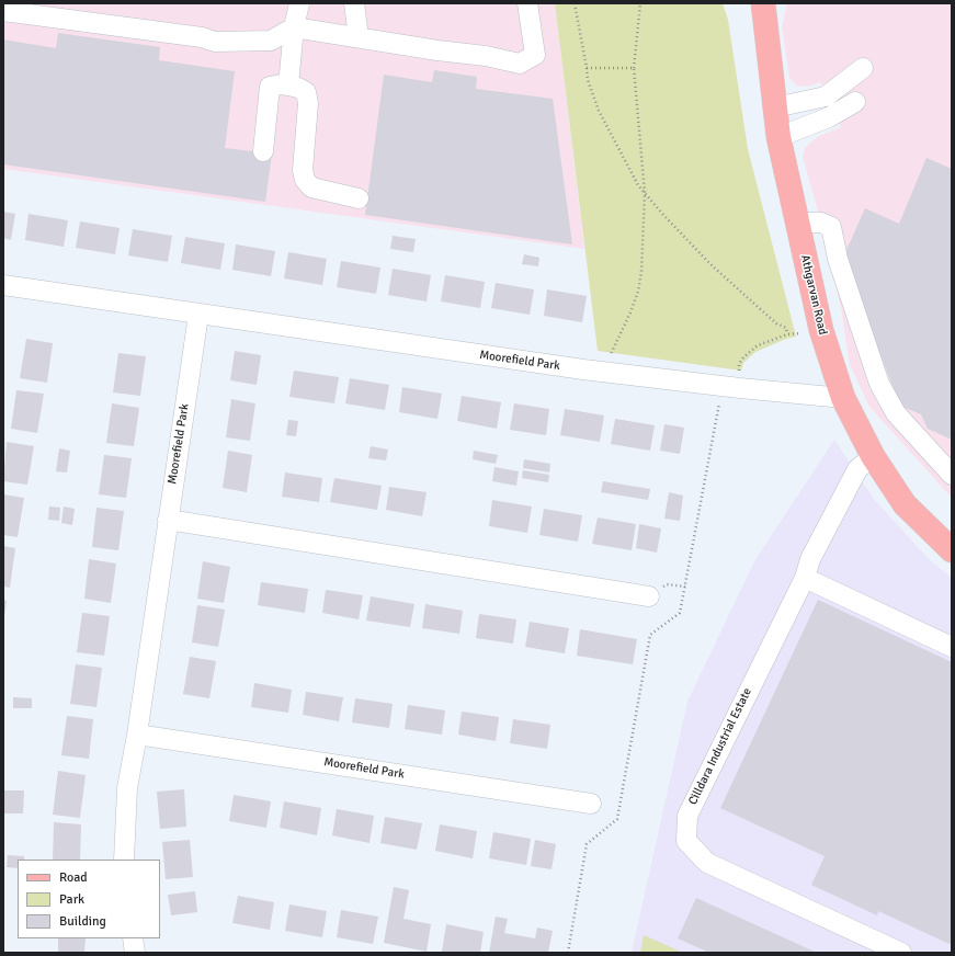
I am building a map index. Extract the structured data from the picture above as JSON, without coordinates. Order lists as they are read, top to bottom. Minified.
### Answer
{"streets":{"main road":["Athgarvan Road"],"street":["Moorefield Park","Cilldara Industrial Estate"]},"crossings":[["Athgarvan Road","Moorefield Park"],["Athgarvan Road","Cilldara Industrial Estate"]],"legend":["Road","Park","Building"]}
